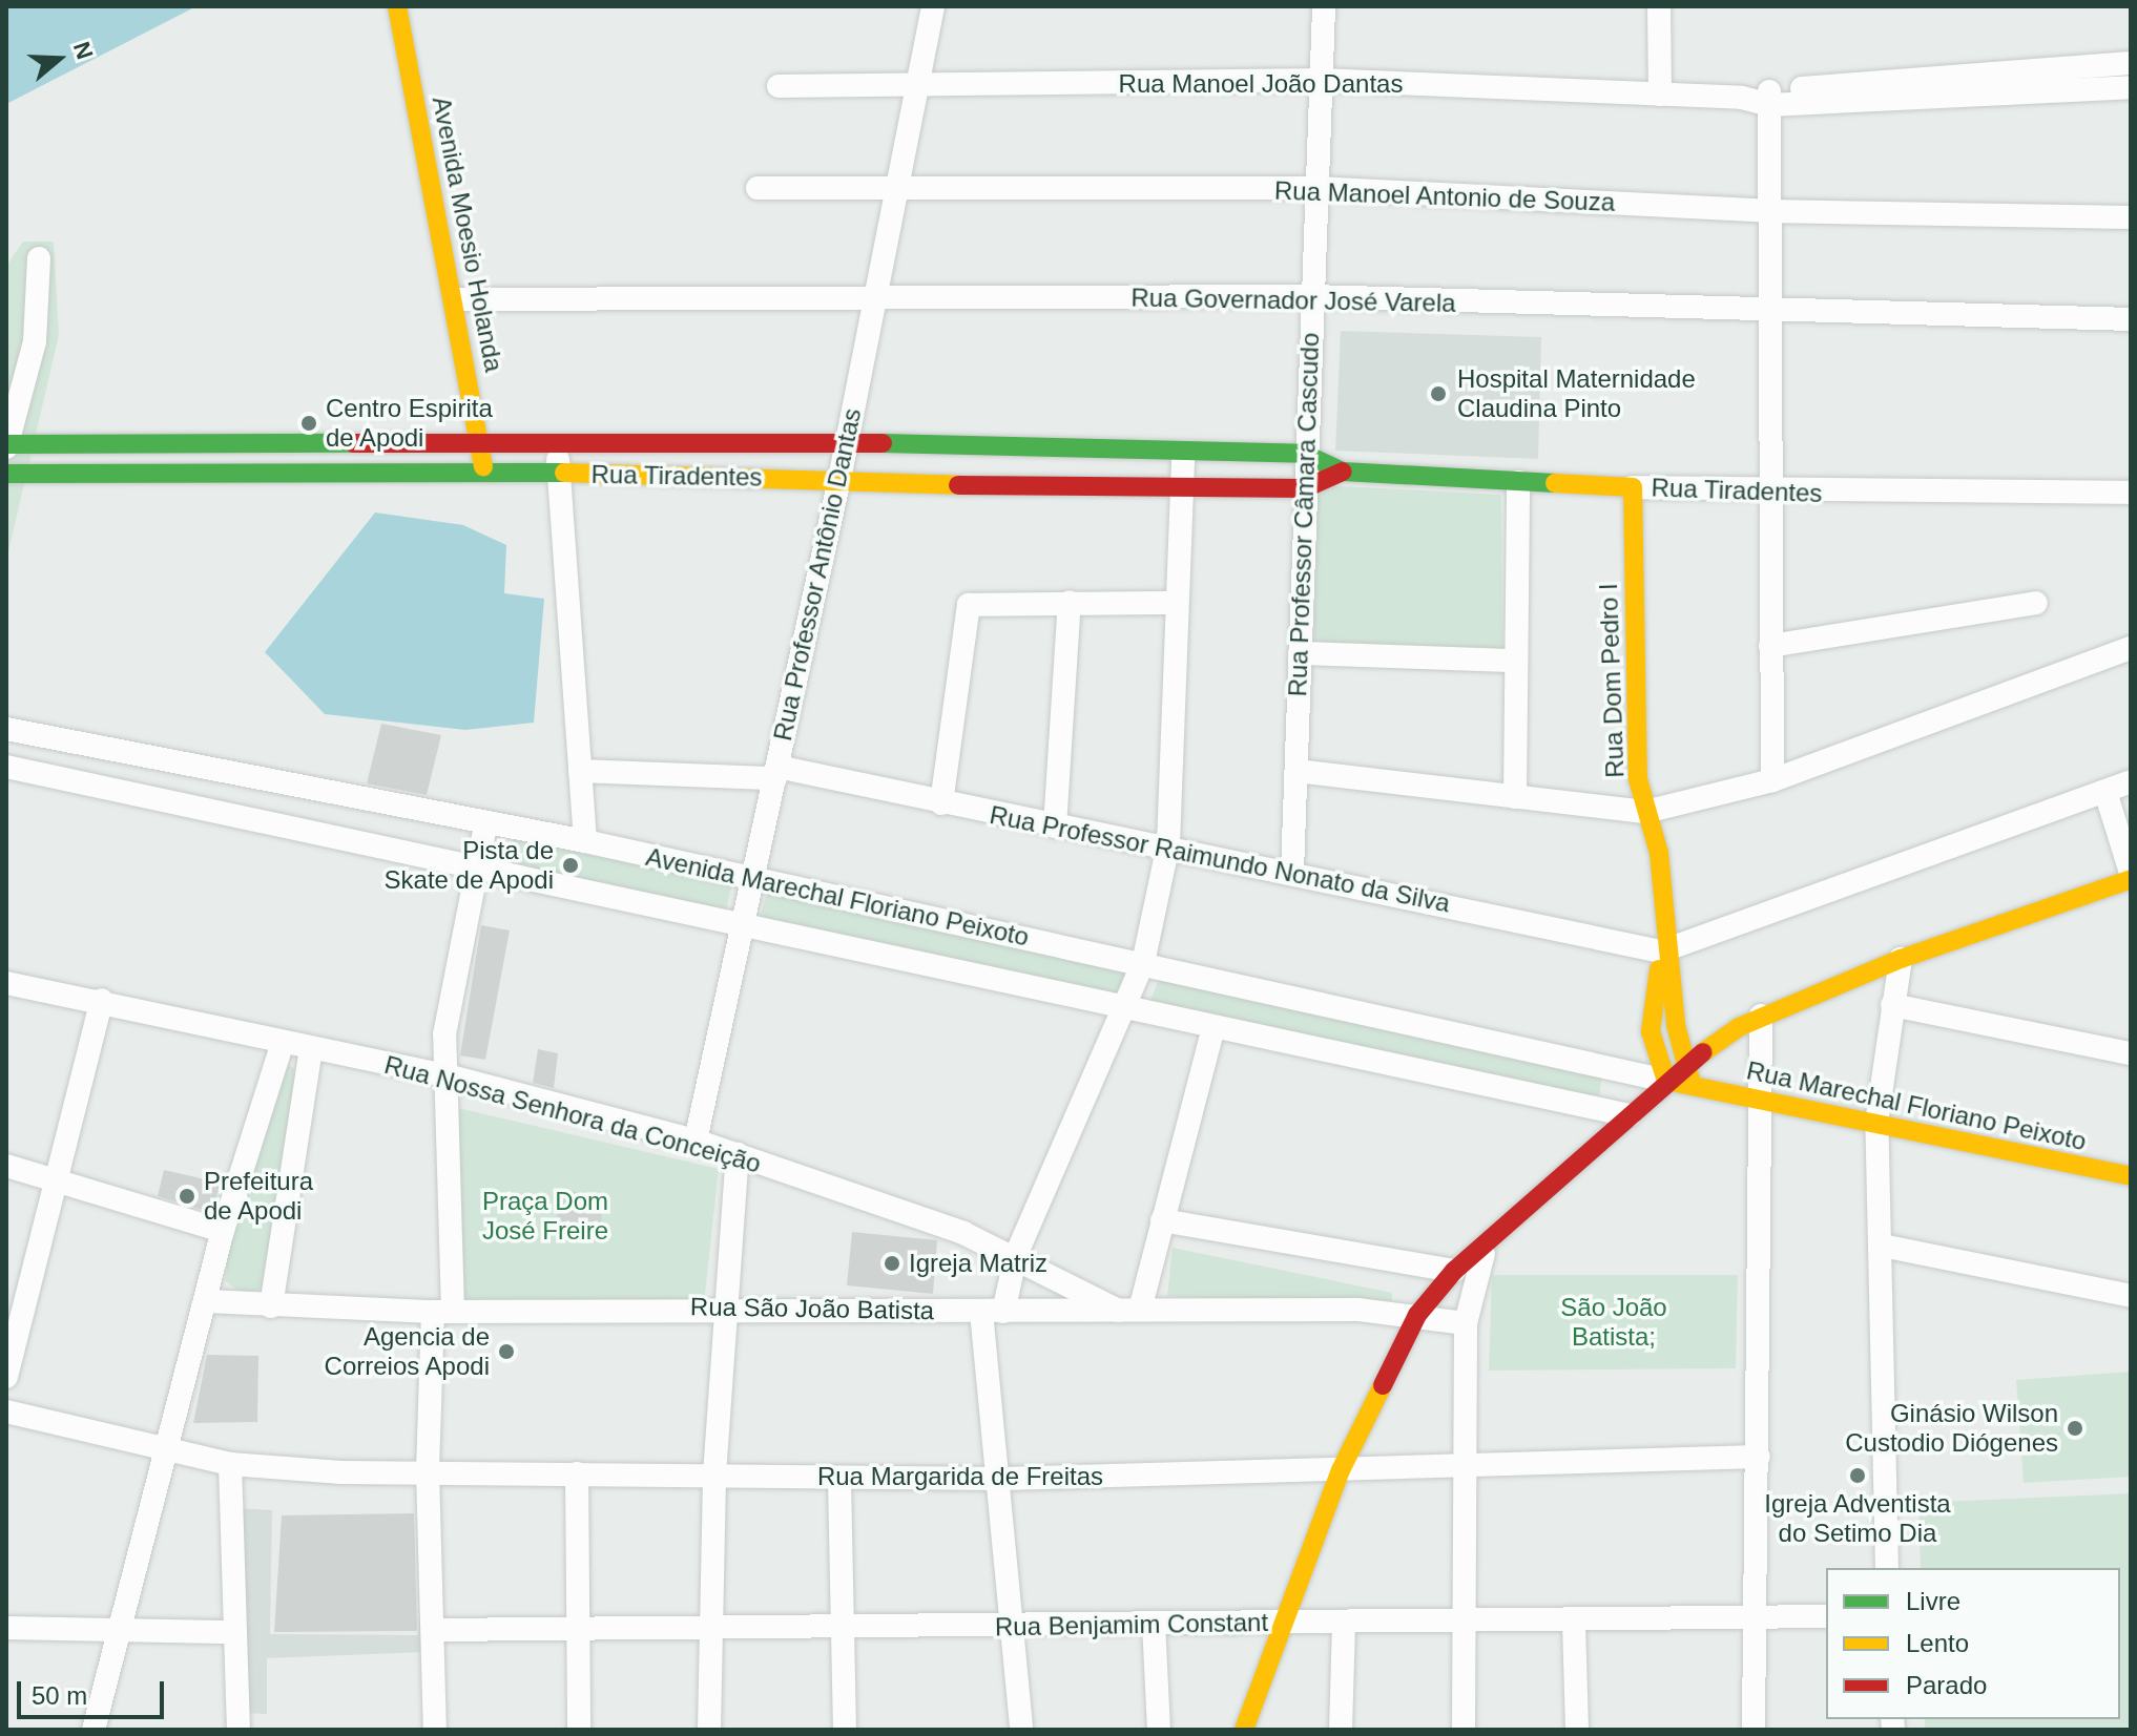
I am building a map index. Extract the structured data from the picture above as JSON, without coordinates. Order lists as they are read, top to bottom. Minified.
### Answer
{"streets":{"main road":["Avenida Moesio Holanda","Rua Tiradentes","Rua Dom Pedro I","Rua Marechal Floriano Peixoto"],"street":["Rua Manoel João Dantas","Rua Manoel Antonio de Souza","Rua Governador José Varela","Rua Professor Câmara Cascudo","Rua Professor Antônio Dantas","Rua Professor Raimundo Nonato da Silva","Avenida Marechal Floriano Peixoto","Rua Nossa Senhora da Conceição","Rua São João Batista","Rua Margarida de Freitas","Rua Benjamim Constant"]},"crossings":[["Rua Manoel João Dantas","Rua Professor Câmara Cascudo"],["Rua Manoel João Dantas","Rua Professor Antônio Dantas"],["Rua Manoel Antonio de Souza","Rua Professor Câmara Cascudo"],["Rua Manoel Antonio de Souza","Rua Professor Antônio Dantas"],["Avenida Moesio Holanda","Rua Governador José Varela"],["Avenida Moesio Holanda","Rua Tiradentes"],["Rua Governador José Varela","Rua Professor Câmara Cascudo"],["Rua Governador José Varela","Rua Professor Antônio Dantas"],["Rua Tiradentes","Rua Professor Câmara Cascudo"],["Rua Tiradentes","Rua Professor Antônio Dantas"],["Rua Tiradentes","Rua Dom Pedro I"],["Rua Professor Câmara Cascudo","Rua Professor Raimundo Nonato da Silva"],["Rua Professor Antônio Dantas","Rua Professor Raimundo Nonato da Silva"],["Rua Professor Antônio Dantas","Avenida Marechal Floriano Peixoto"],["Rua Professor Antônio Dantas","Rua Nossa Senhora da Conceição"],["Rua Dom Pedro I","Rua Professor Raimundo Nonato da Silva"],["Rua Dom Pedro I","Avenida Marechal Floriano Peixoto"],["Rua Dom Pedro I","Rua Marechal Floriano Peixoto"],["Avenida Marechal Floriano Peixoto","Rua Marechal Floriano Peixoto"],["Rua Nossa Senhora da Conceição","Rua São João Batista"]],"parks":["Praça Dom José Freire","São João Batista;"],"places":["Hospital Maternidade Claudina Pinto","Centro Espirita de Apodi","Pista de Skate de Apodi","Prefeitura de Apodi","Igreja Matriz","Agencia de Correios Apodi","Ginásio Wilson Custodio Diógenes","Igreja Adventista do Setimo Dia"],"legend":["Livre","Lento","Parado"],"scale_bar":"50 m","north":"right"}
